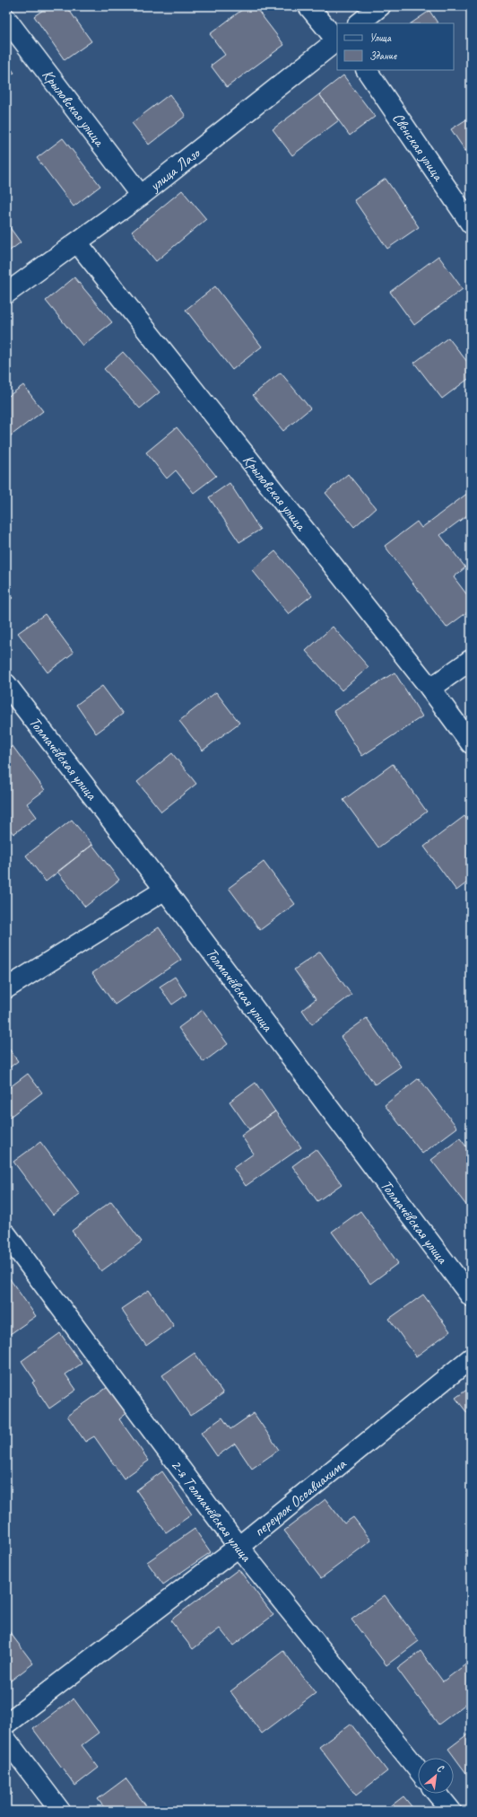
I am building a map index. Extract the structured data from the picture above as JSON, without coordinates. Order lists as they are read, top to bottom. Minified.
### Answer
{"streets":{"street":["Крыловская улица","Свенская улица","улица Лазо","Толмачёвская улица","переулок Осоавиахима","2-я Толмачёвская улица"]},"crossings":[["Крыловская улица","улица Лазо"],["переулок Осоавиахима","2-я Толмачёвская улица"]],"legend":["Улица","Здание"],"north":"top right"}
